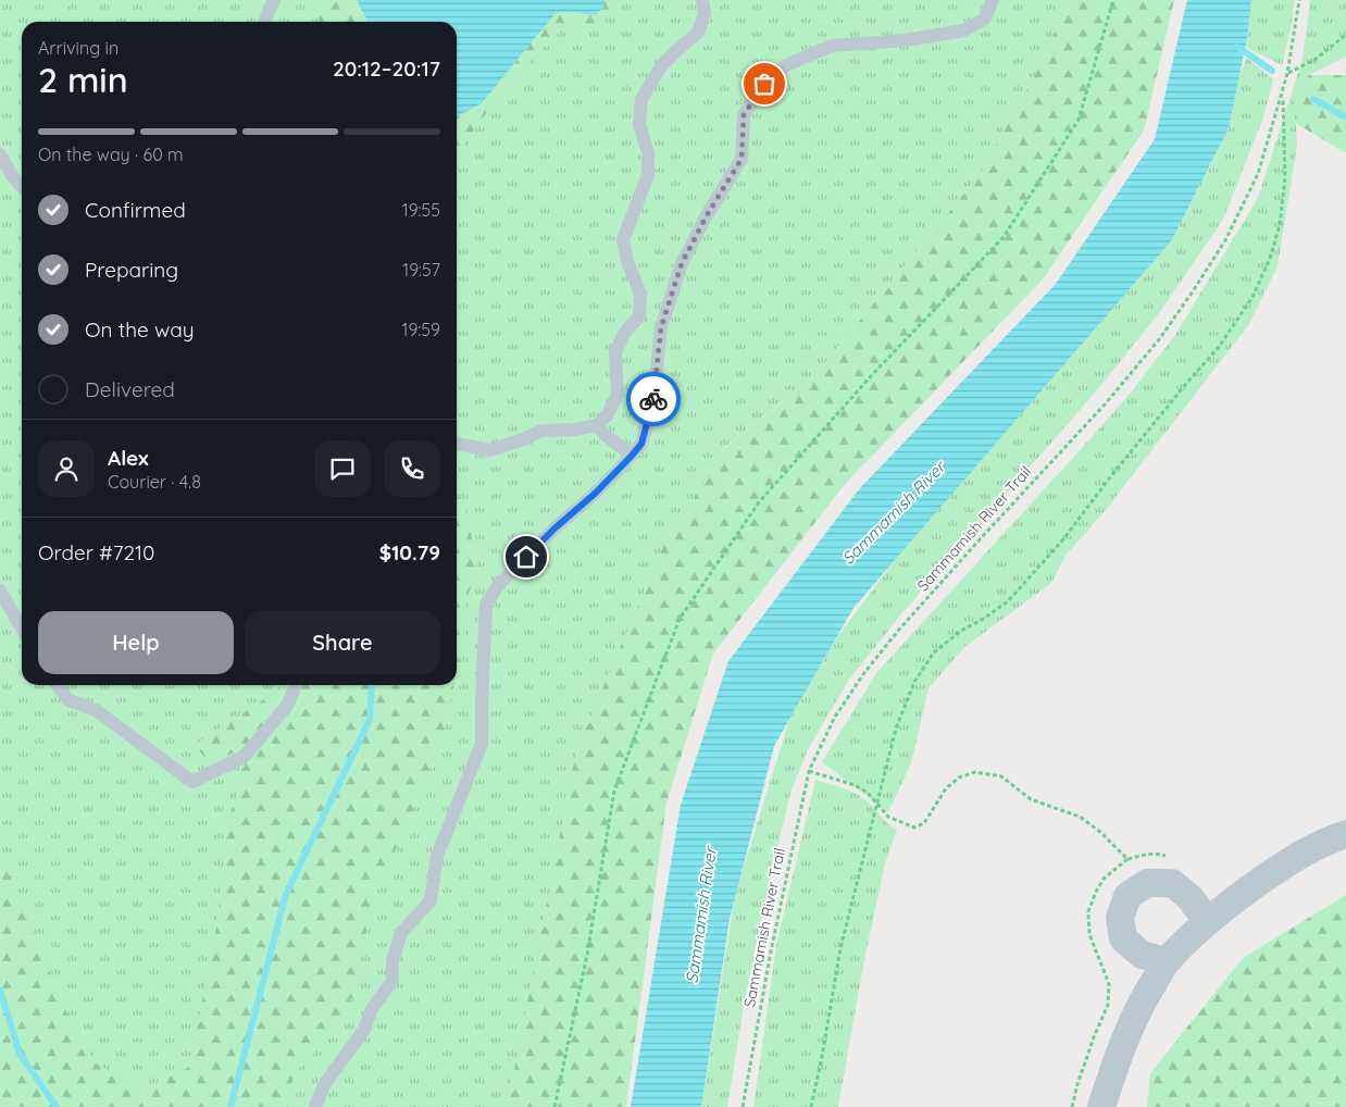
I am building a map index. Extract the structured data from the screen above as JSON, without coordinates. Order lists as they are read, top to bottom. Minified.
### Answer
{"streets":{"path":["Sammamish River Trail"]},"water":["Sammamish River"],"page":{"heading":["2 min","Arriving in","20:12–20:17"],"panel":["Alex","Courier · 4.8","Order #7210","$10.79"],"bar":"On the way · 60 m","list":[["Confirmed","19:55"],["Preparing","19:57"],["On the way","19:59"],"Delivered"],"buttons":["Help","Share"]}}
